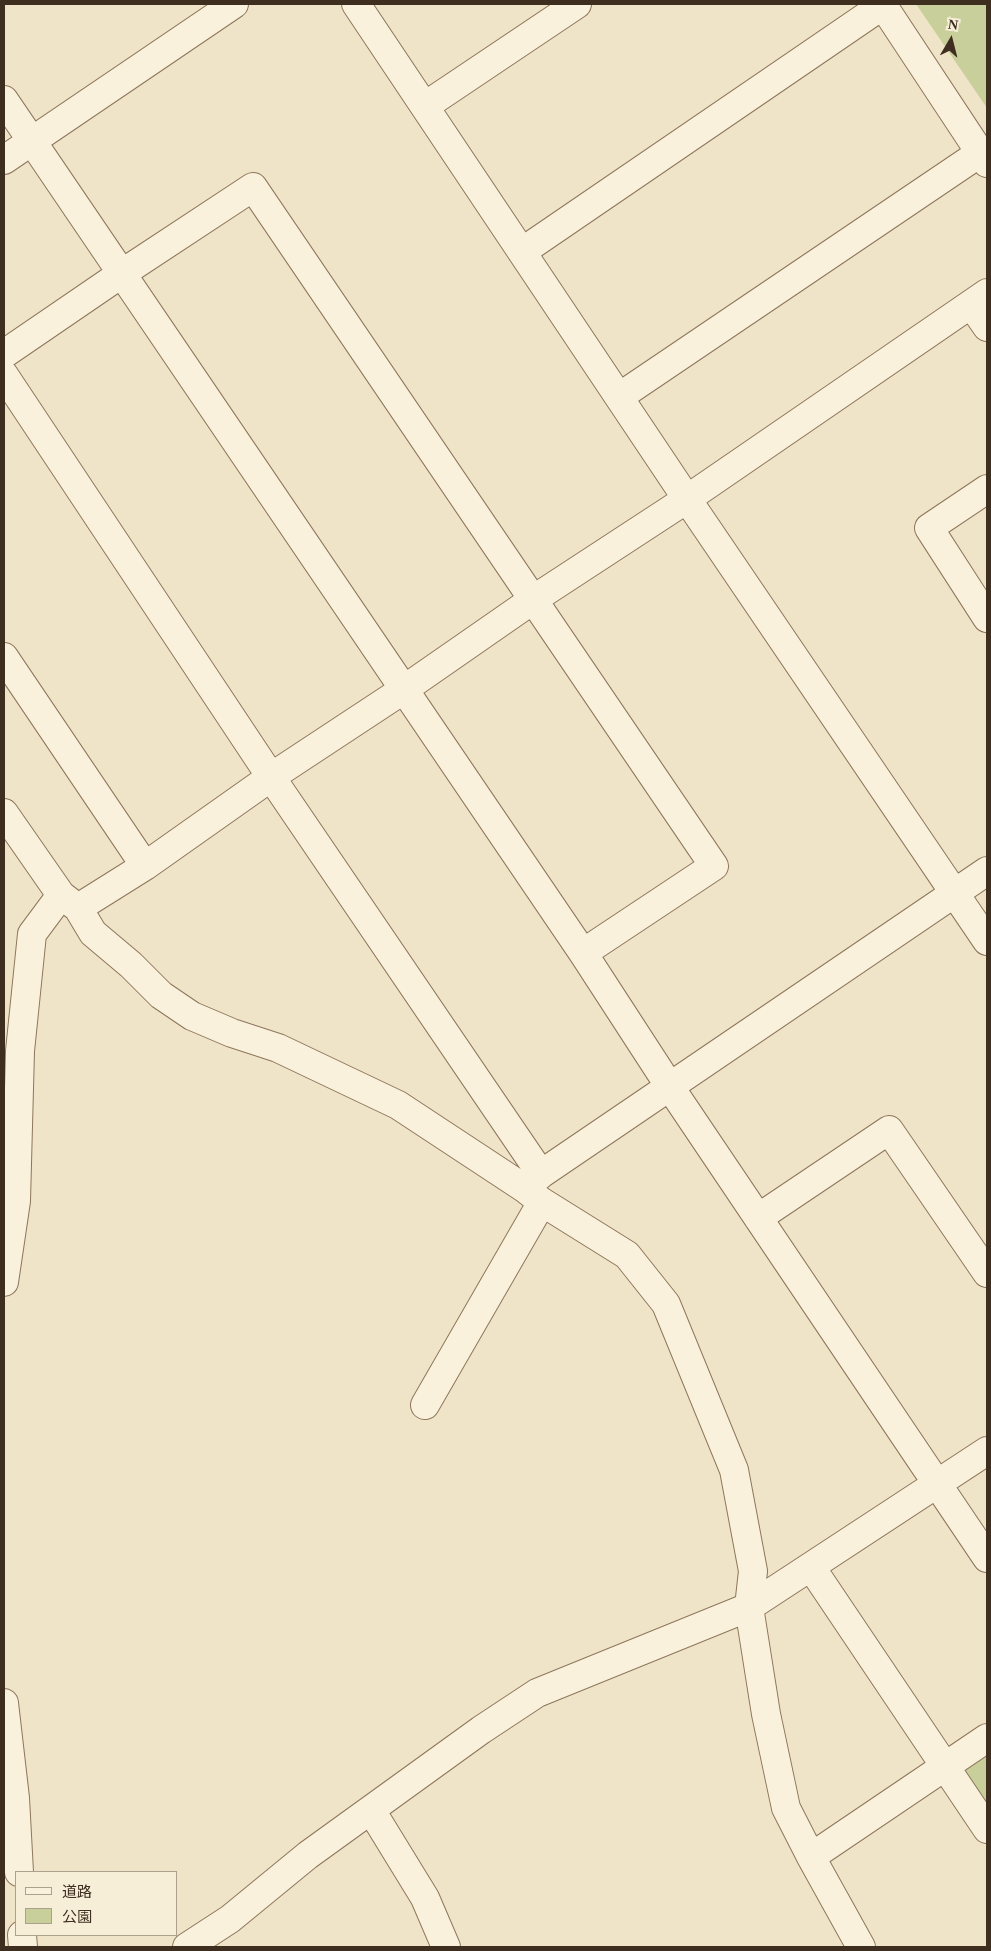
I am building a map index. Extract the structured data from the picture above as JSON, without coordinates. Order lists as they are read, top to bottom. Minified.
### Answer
{"legend":["道路","公園"],"north":"top"}
